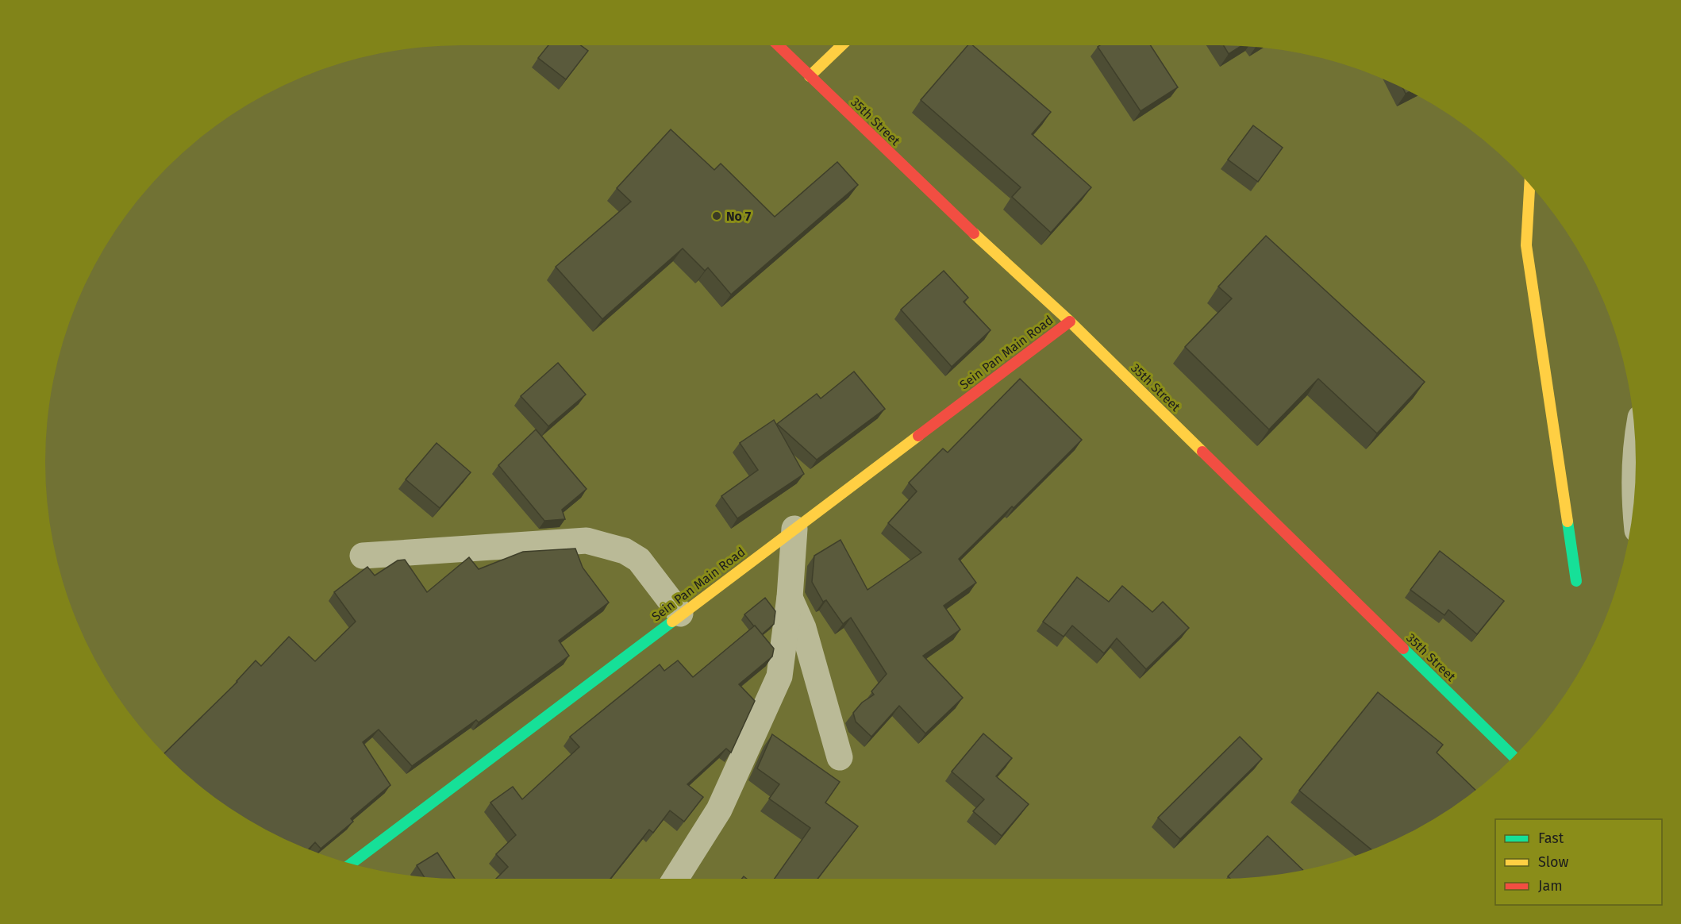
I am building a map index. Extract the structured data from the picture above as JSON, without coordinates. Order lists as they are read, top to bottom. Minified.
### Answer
{"streets":{"street":["35th Street","Sein Pan Main Road"]},"crossings":[["35th Street","Sein Pan Main Road"]],"places":["No 7"],"legend":["Fast","Slow","Jam"]}
